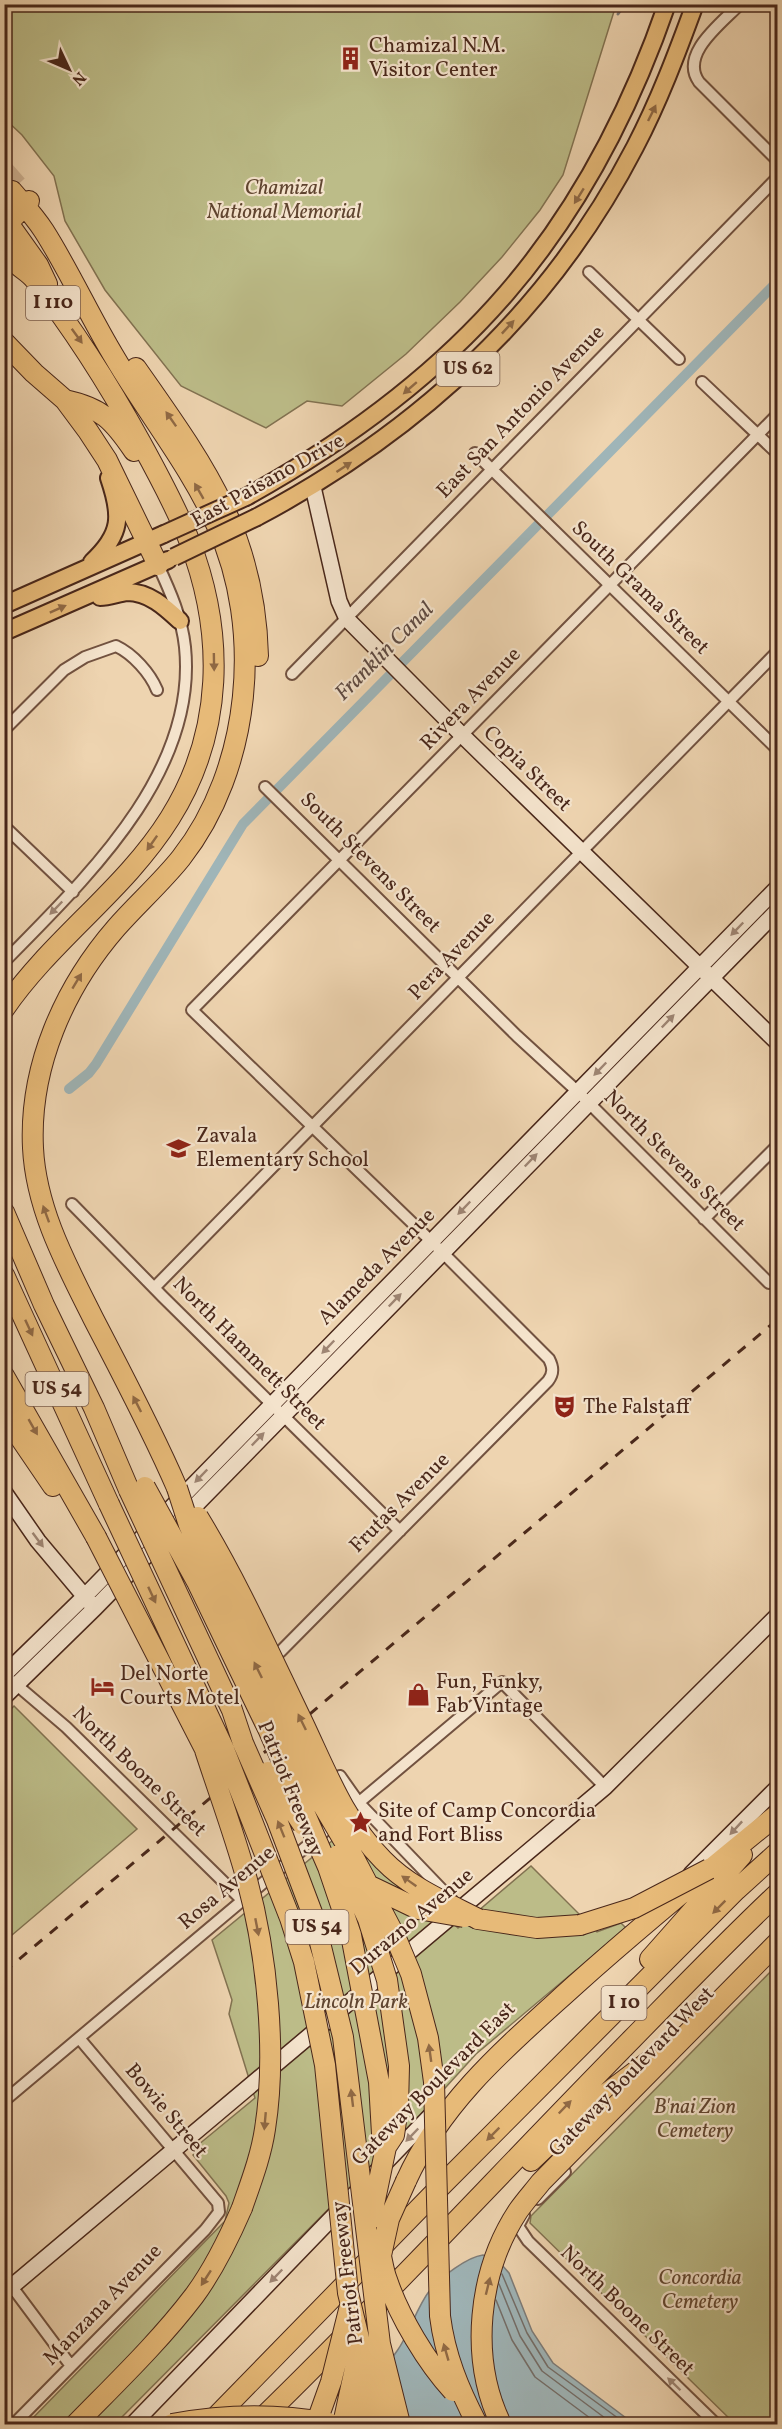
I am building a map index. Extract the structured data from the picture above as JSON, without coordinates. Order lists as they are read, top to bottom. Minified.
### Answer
{"streets":{"highway":["I 110","US 54","Patriot Freeway","I 10"],"main road":["US 62","East Paisano Drive","Copia Street","Alameda Avenue","Durazno Avenue","Gateway Boulevard West","Gateway Boulevard East"],"street":["East San Antonio Avenue","South Grama Street","Rivera Avenue","South Stevens Street","Pera Avenue","North Stevens Street","North Hammett Street","Frutas Avenue","North Boone Street","Rosa Avenue","Bowie Street","Manzana Avenue"]},"crossings":[["East San Antonio Avenue","South Grama Street"],["East San Antonio Avenue","Copia Street"],["East Paisano Drive","Copia Street"],["South Grama Street","Rivera Avenue"],["South Grama Street","Pera Avenue"],["Rivera Avenue","Copia Street"],["Rivera Avenue","South Stevens Street"],["Rivera Avenue","Pera Avenue"],["Copia Street","Pera Avenue"],["Copia Street","Alameda Avenue"],["South Stevens Street","Pera Avenue"],["South Stevens Street","North Stevens Street"],["South Stevens Street","Alameda Avenue"],["Pera Avenue","North Hammett Street"],["North Stevens Street","Alameda Avenue"],["Alameda Avenue","North Hammett Street"],["Alameda Avenue","Frutas Avenue"],["Alameda Avenue","North Boone Street"],["North Hammett Street","Frutas Avenue"],["US 54","Patriot Freeway"],["North Boone Street","Rosa Avenue"],["North Boone Street","Gateway Boulevard West"],["Rosa Avenue","Durazno Avenue"],["Rosa Avenue","Bowie Street"],["Durazno Avenue","Bowie Street"],["Bowie Street","Manzana Avenue"]],"one_way":["North Boone Street","Gateway Boulevard East"],"water":["Franklin Canal"],"parks":["Chamizal National Memorial","Lincoln Park","B'nai Zion Cemetery","Concordia Cemetery"],"places":{"building":["Chamizal N.M. Visitor Center"],"school or university":["Zavala Elementary School"],"theatre":["The Falstaff"],"hotel":["Del Norte Courts Motel"],"shop":["Fun, Funky, Fab Vintage"],"place":["Site of Camp Concordia and Fort Bliss"]},"north":"bottom right"}
